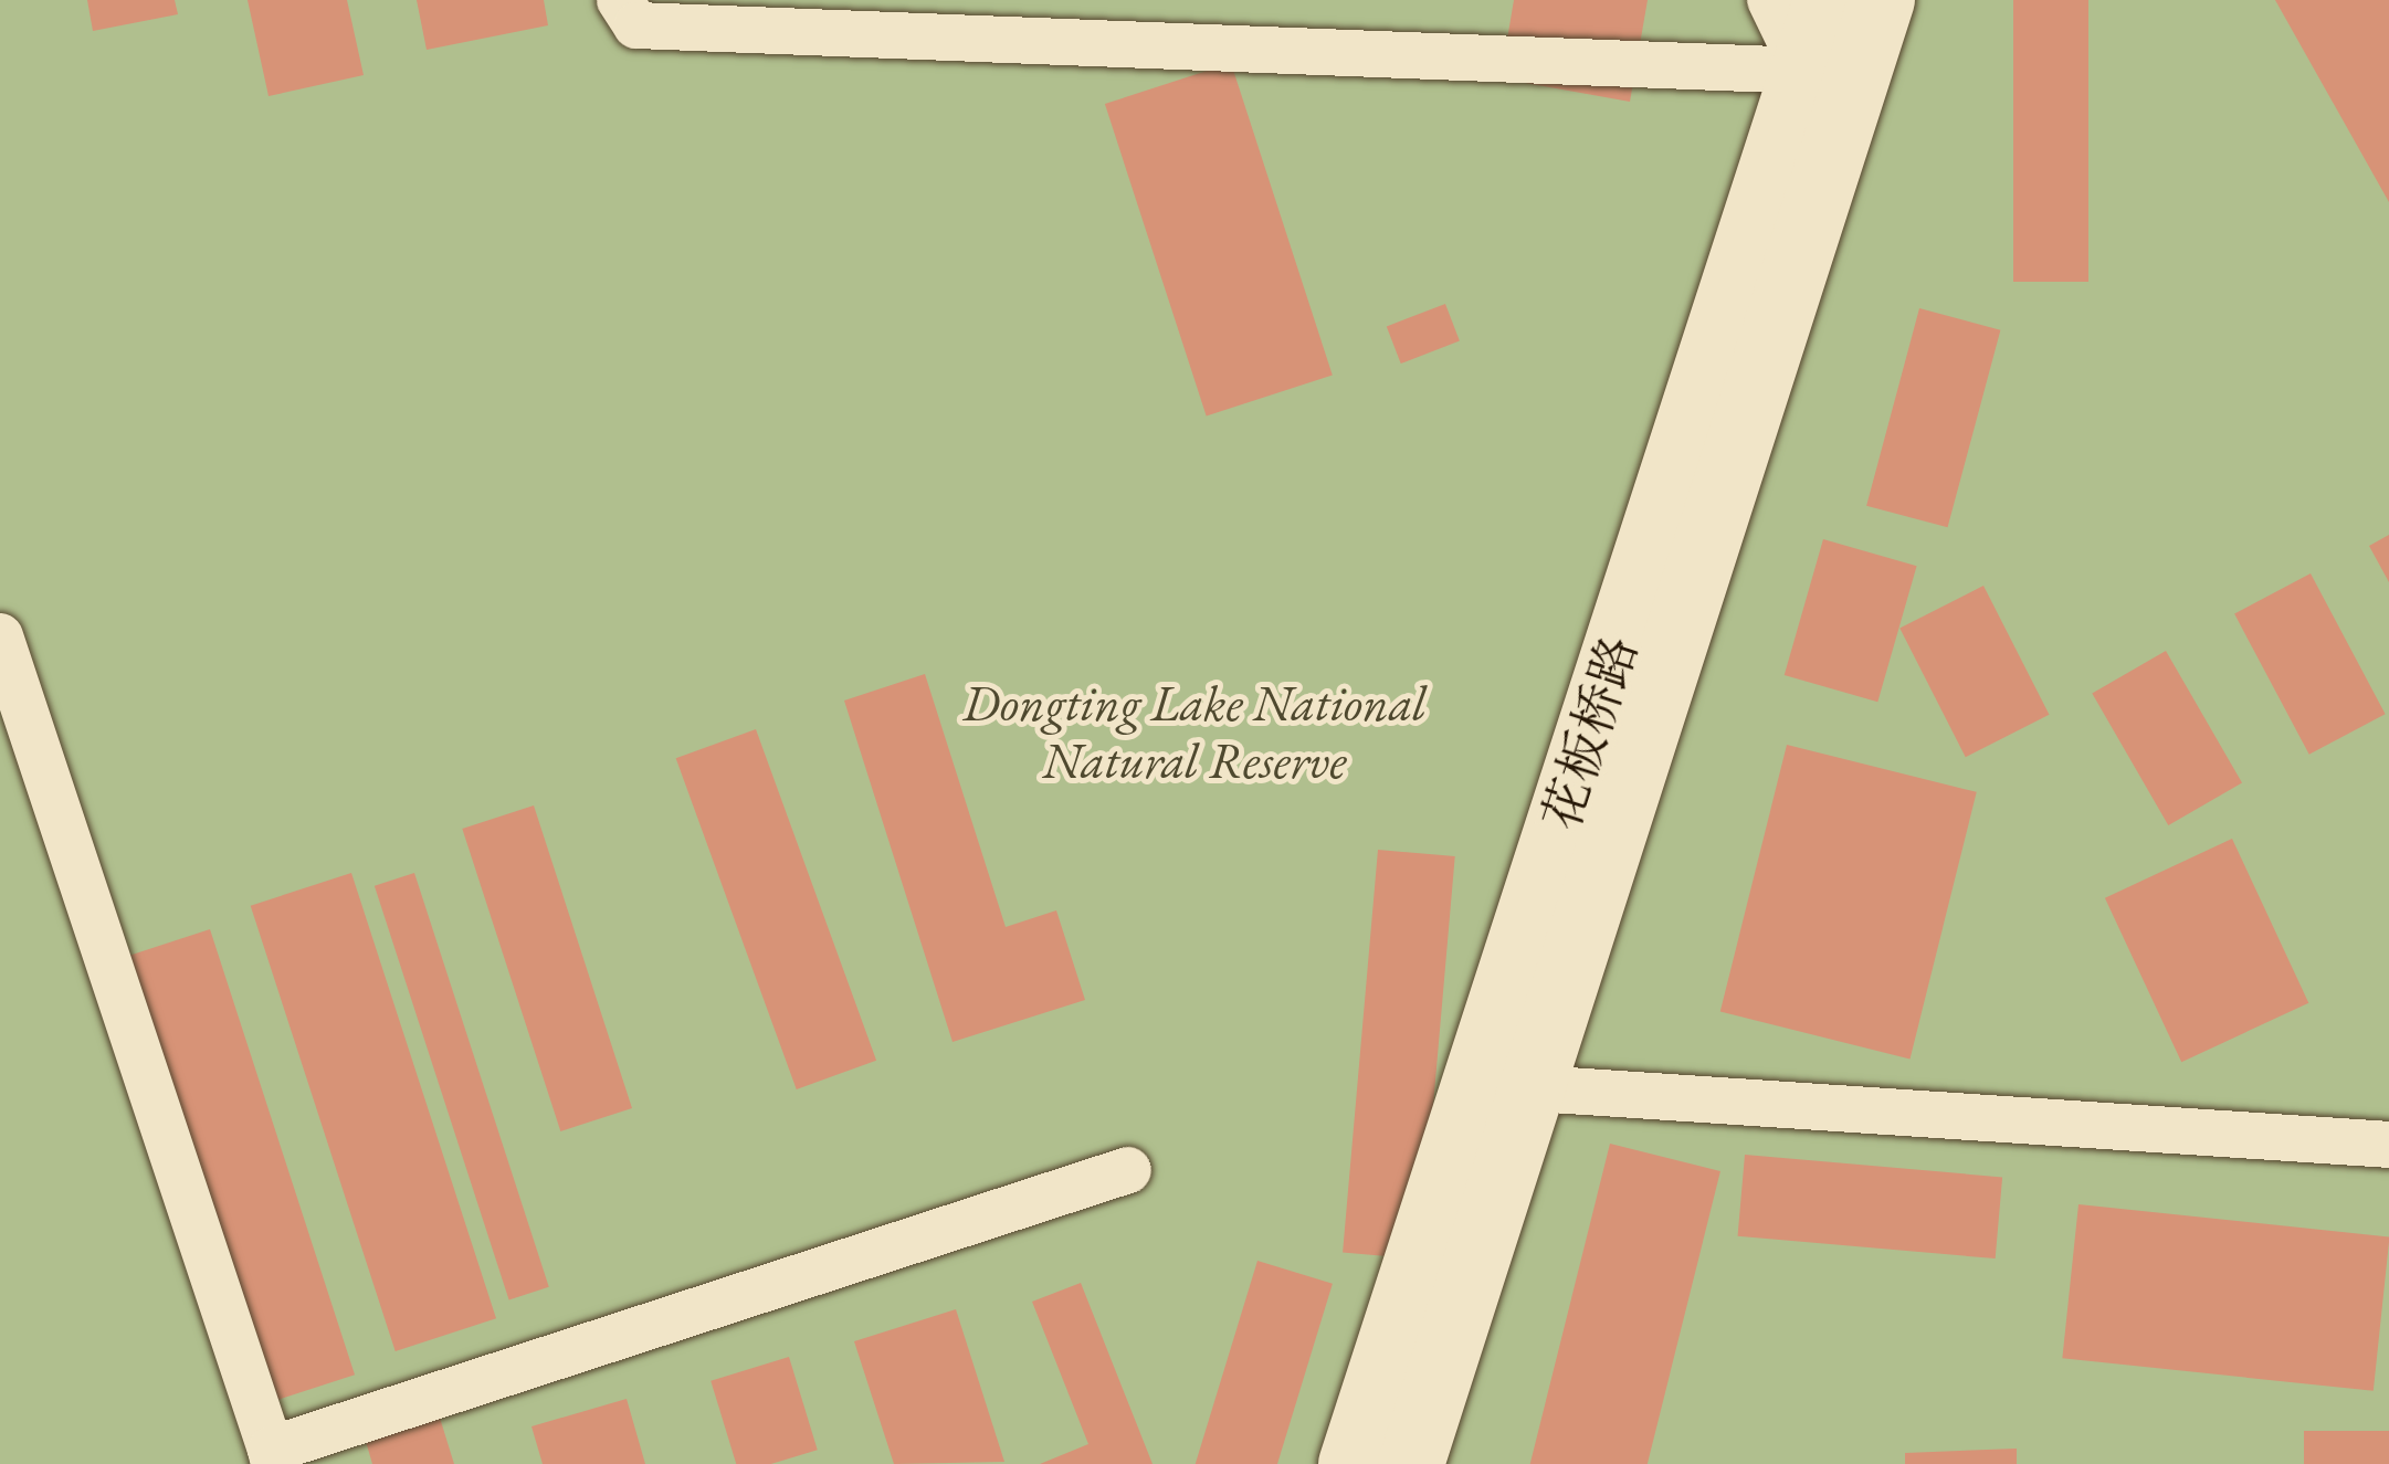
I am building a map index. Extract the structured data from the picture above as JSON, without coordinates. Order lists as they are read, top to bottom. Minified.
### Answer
{"streets":{"street":["花板桥路"]},"parks":["Dongting Lake National Natural Reserve"]}
